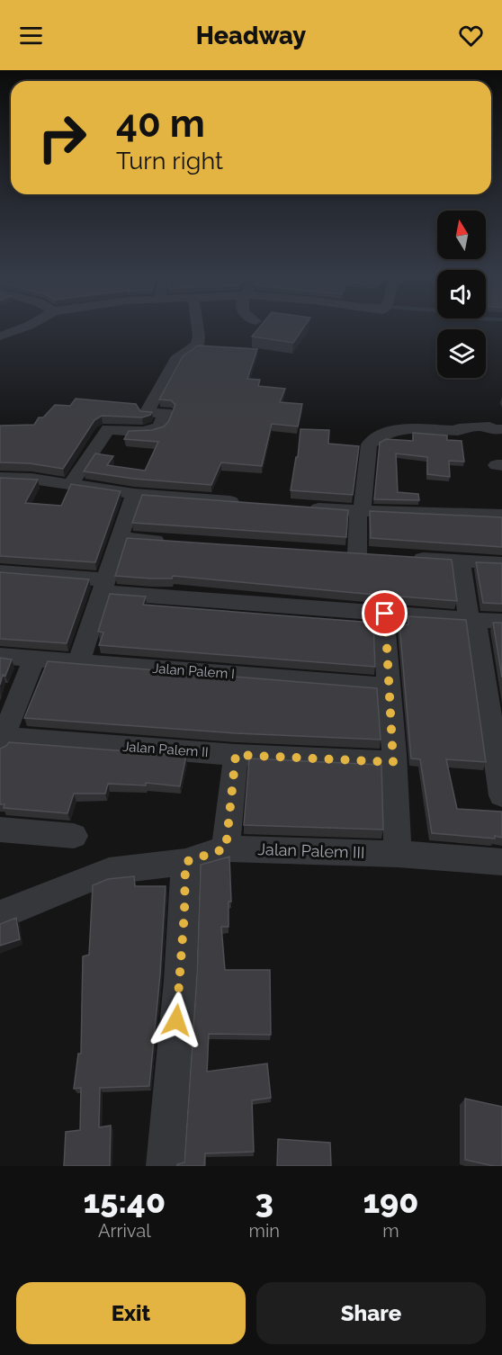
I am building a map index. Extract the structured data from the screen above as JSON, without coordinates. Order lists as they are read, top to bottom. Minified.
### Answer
{"streets":{"street":["Jalan Palem I","Jalan Palem II","Jalan Palem III"]},"north":"top","page":{"header":"Headway","turn":["40 m","Turn right"],"eta":["15:40","Arrival","3","min","190","m"],"buttons":["Exit","Share"]}}
